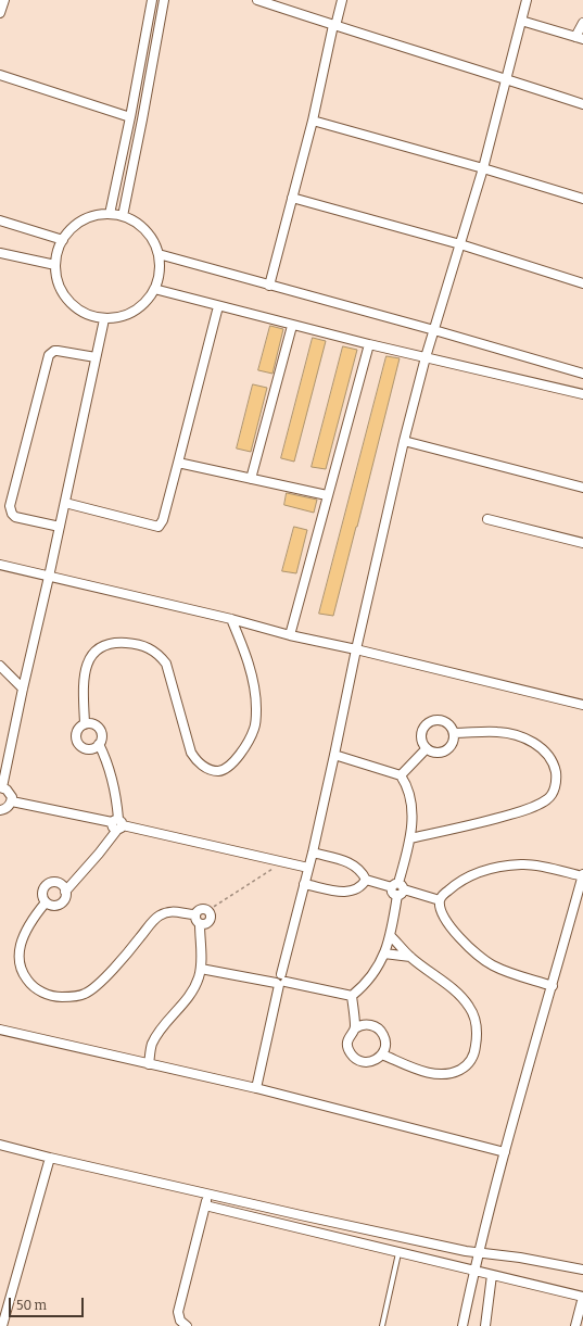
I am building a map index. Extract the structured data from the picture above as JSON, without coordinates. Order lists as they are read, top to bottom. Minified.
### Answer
{"scale_bar":"50 m"}
